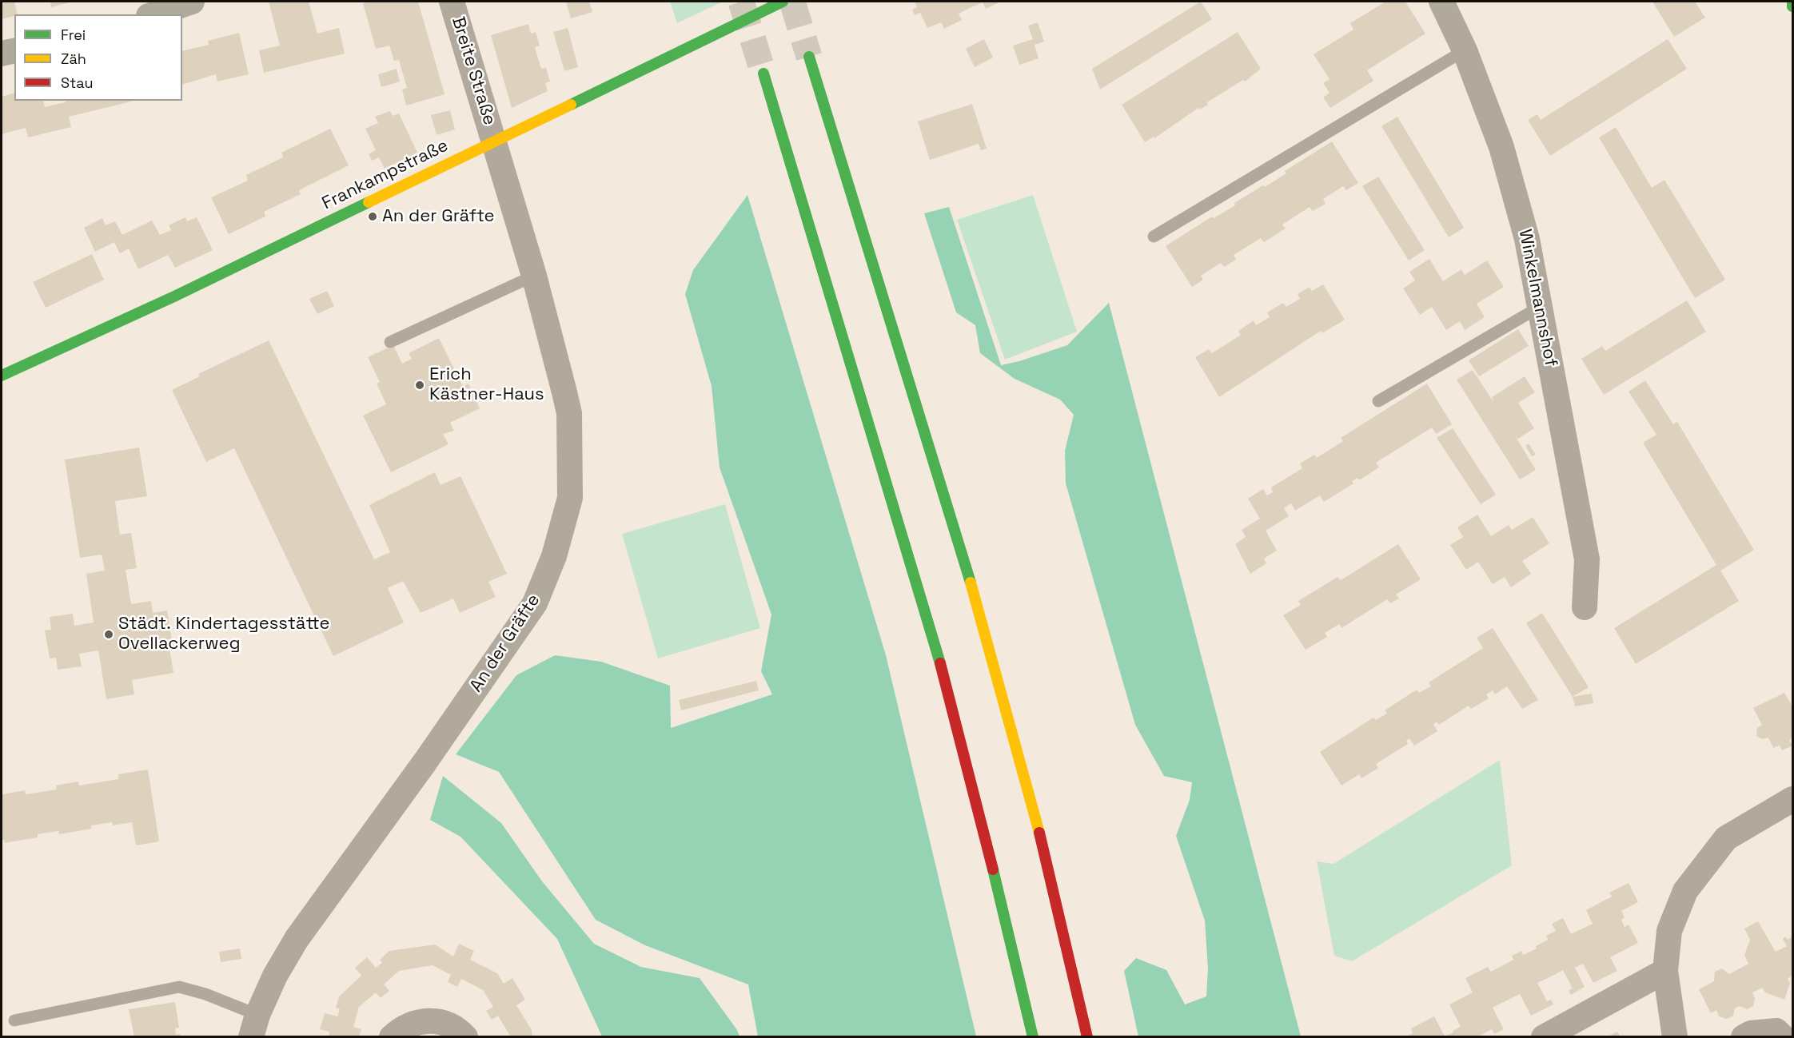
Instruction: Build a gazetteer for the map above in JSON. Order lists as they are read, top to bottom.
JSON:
{
  "streets": {
    "main road": ["Frankampstraße"],
    "street": ["Breite Straße", "Winkelmannshof", "An der Gräfte"]
  },
  "crossings": [
    ["Breite Straße", "Frankampstraße"],
    ["Breite Straße", "An der Gräfte"],
    ["Frankampstraße", "An der Gräfte"]
  ],
  "places": ["An der Gräfte", "Erich Kästner-Haus", "Städt. Kindertagesstätte Ovellackerweg"],
  "legend": ["Frei", "Zäh", "Stau"]
}
